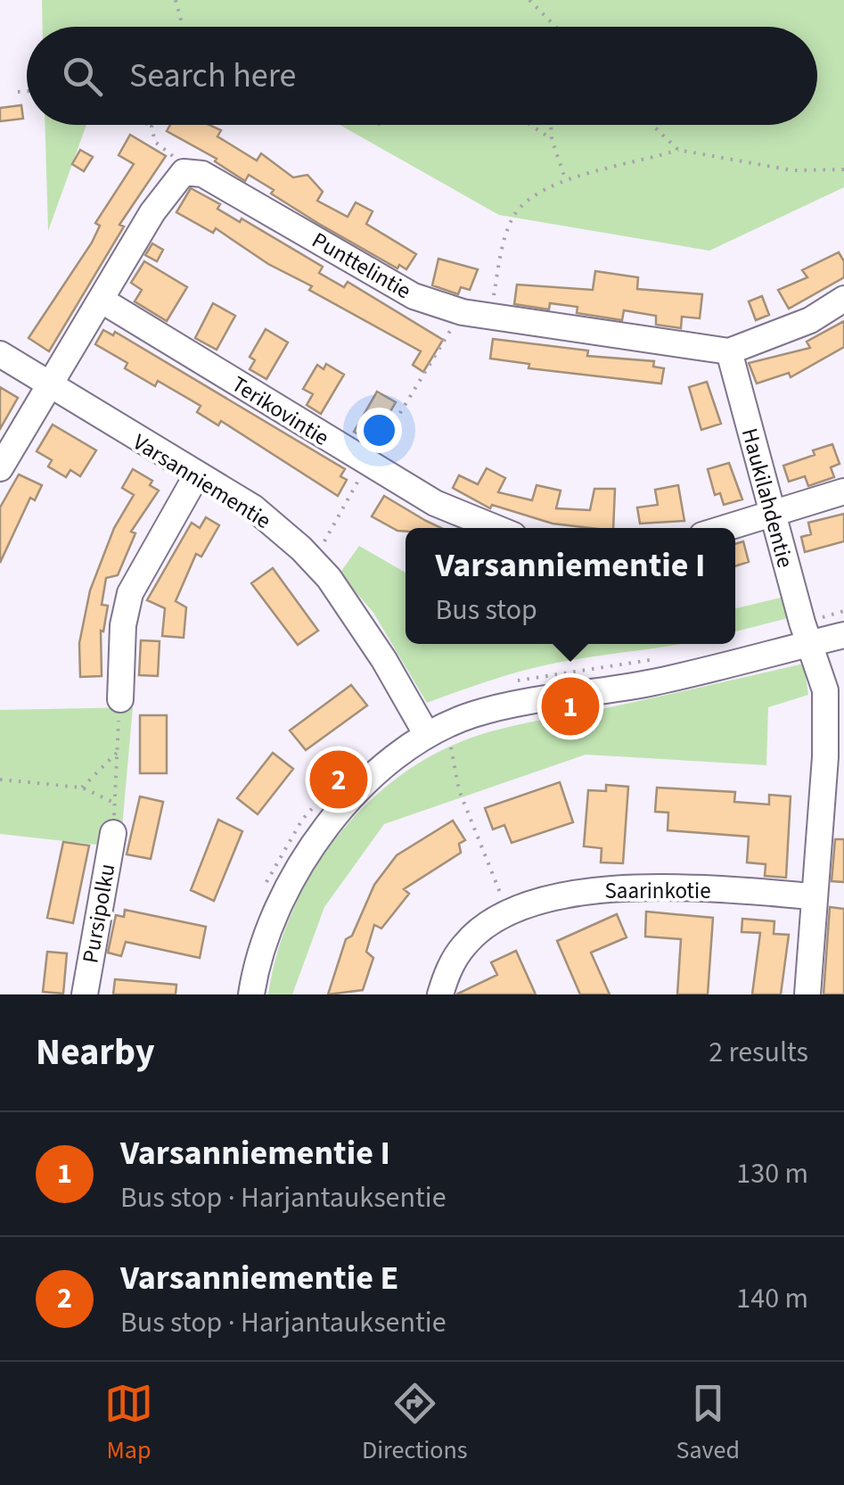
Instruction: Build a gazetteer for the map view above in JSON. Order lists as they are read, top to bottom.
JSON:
{
  "streets": {
    "street": [
      "Punttelintie",
      "Terikovintie",
      "Varsanniementie",
      "Haukilahdentie",
      "Saarinkotie",
      "Pursipolku"
    ]
  },
  "crossings": [
    ["Punttelintie", "Haukilahdentie"]
  ],
  "page": {
    "search": "Search here",
    "popup": ["Varsanniementie I", "Bus stop"],
    "pins": ["1", "2"],
    "heading": ["Nearby", "2 results"],
    "list": [
      {
        "mark": "1",
        "name": "Varsanniementie I",
        "note": "Bus stop · Harjantauksentie",
        "value": "130 m"
      },
      {
        "mark": "2",
        "name": "Varsanniementie E",
        "note": "Bus stop · Harjantauksentie",
        "value": "140 m"
      }
    ],
    "nav": ["Map", "Directions", "Saved"]
  }
}
